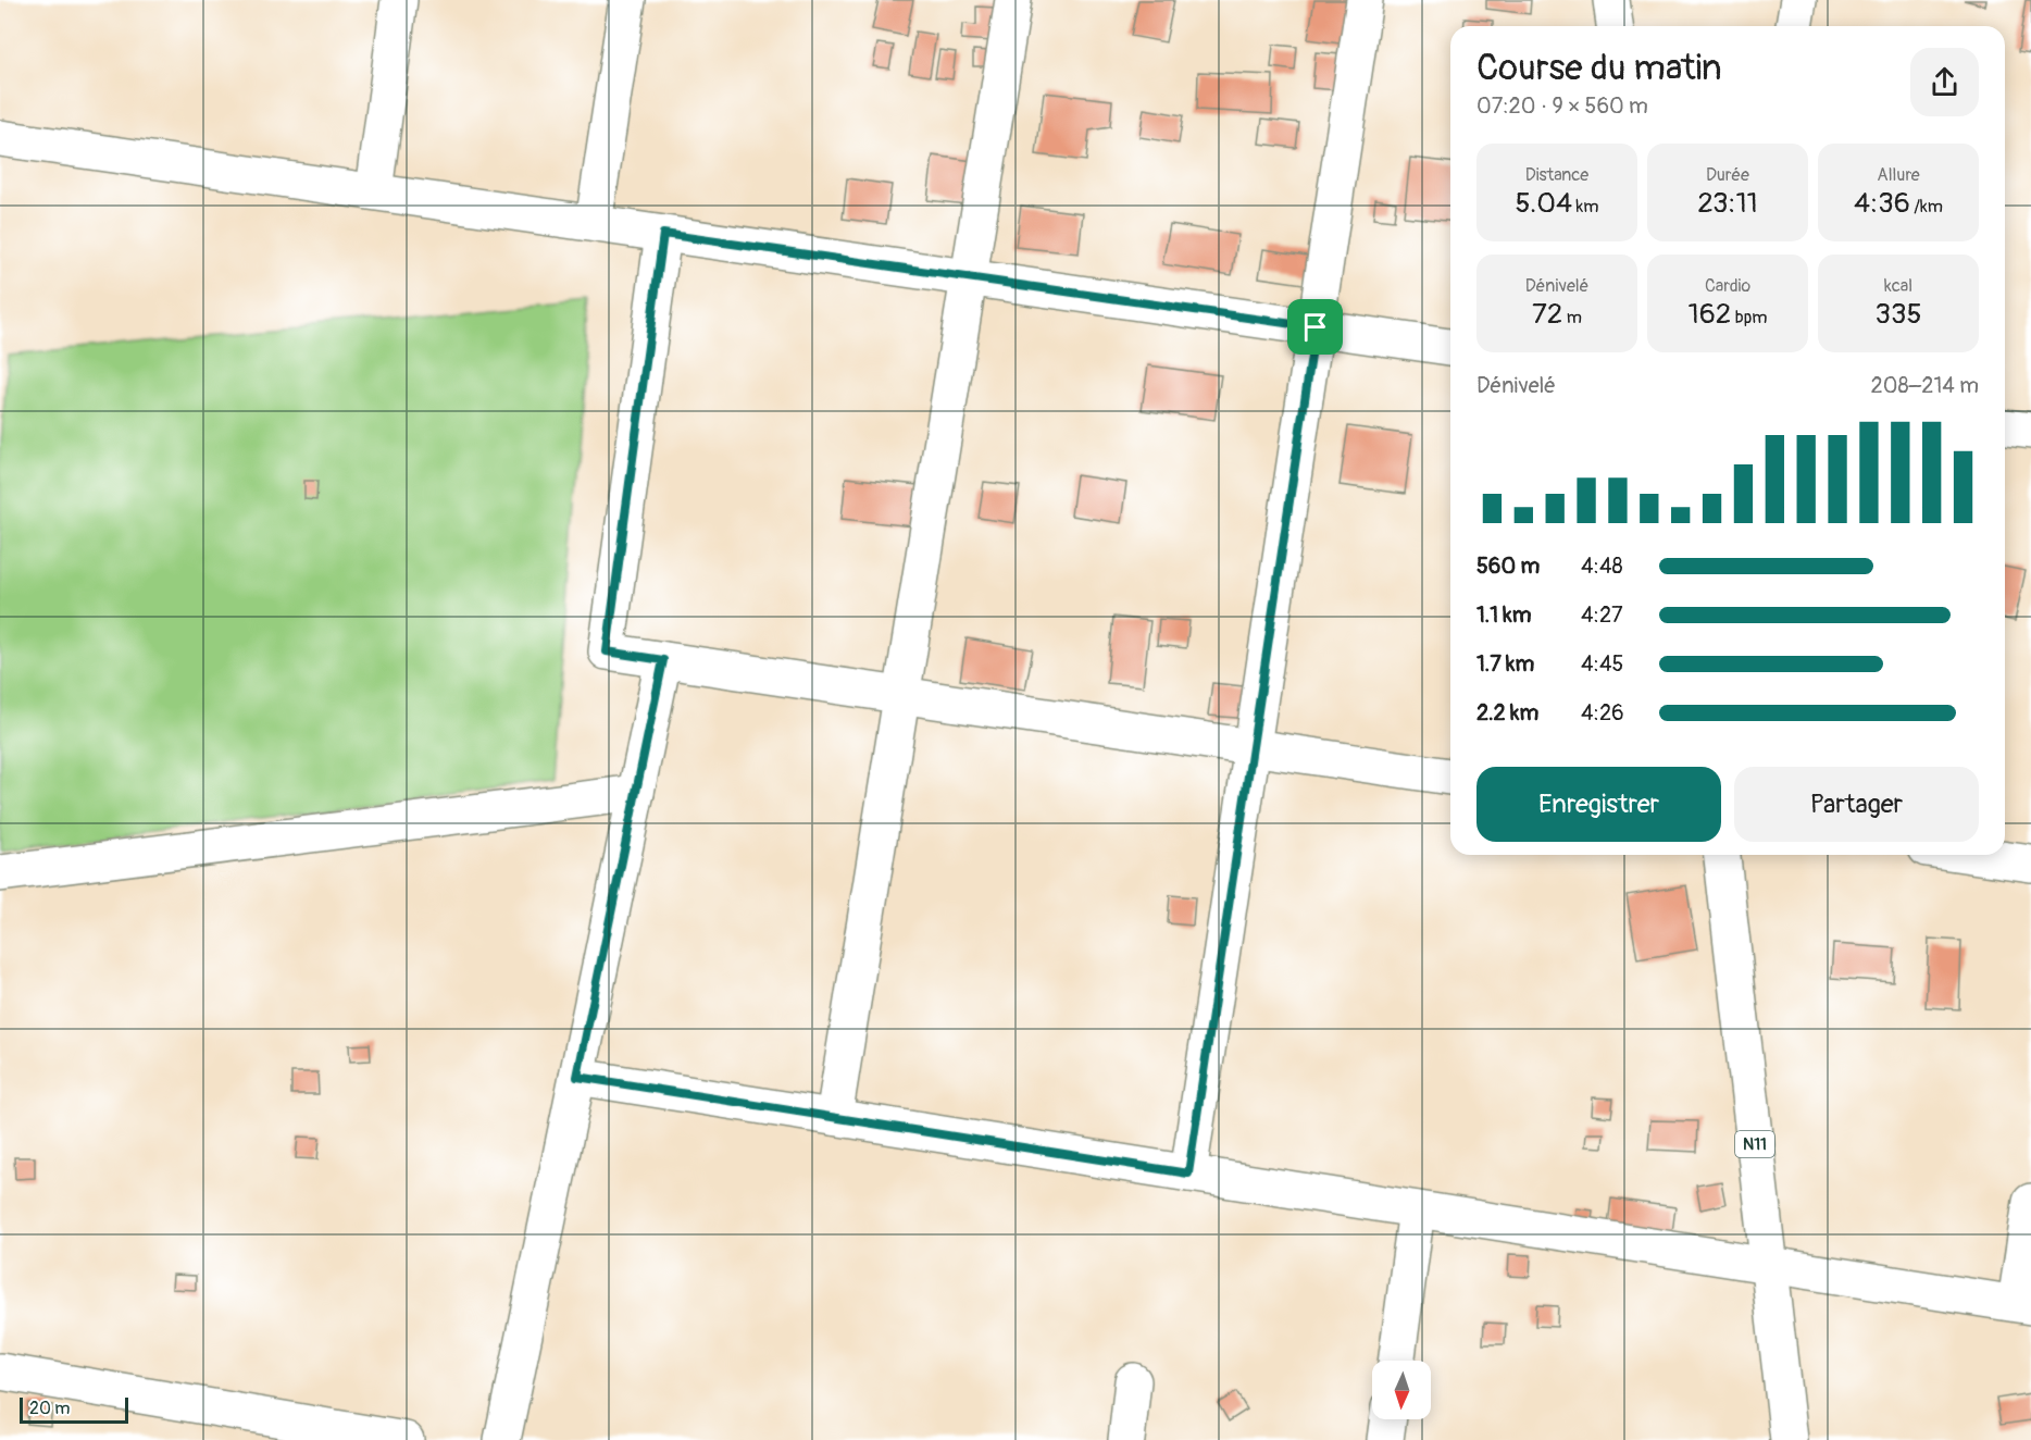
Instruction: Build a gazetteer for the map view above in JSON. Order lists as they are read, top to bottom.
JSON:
{
  "streets": {
    "street": ["N11"]
  },
  "scale_bar": "20 m",
  "north": "bottom",
  "page": {
    "heading": ["Course du matin", "07:20 · 9 × 560 m"],
    "stats": [
      ["Distance", "5.04 km"],
      ["Durée", "23:11"],
      ["Allure", "4:36 /km"],
      ["Dénivelé", "72 m"],
      ["Cardio", "162 bpm"],
      ["kcal", "335"]
    ],
    "chart": ["Dénivelé", "208–214 m"],
    "list": [
      {
        "name": "560 m",
        "note": "4:48"
      },
      {
        "name": "1.1 km",
        "note": "4:27"
      },
      {
        "name": "1.7 km",
        "note": "4:45"
      },
      {
        "name": "2.2 km",
        "note": "4:26"
      }
    ],
    "buttons": ["Enregistrer", "Partager"],
    "scale": "20 m"
  }
}
